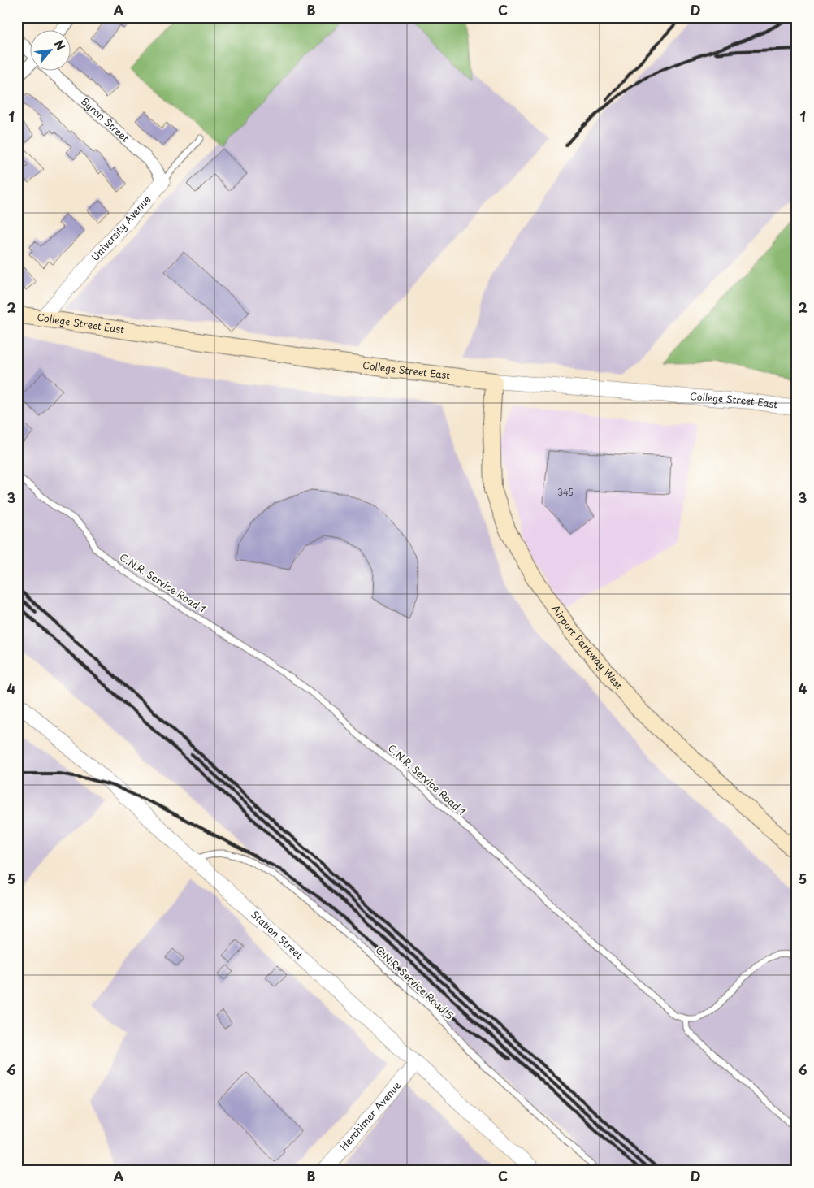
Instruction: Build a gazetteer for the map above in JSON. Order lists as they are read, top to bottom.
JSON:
{
  "streets": {
    "main road": ["College Street East", "Airport Parkway West"],
    "street": [
      "Byron Street",
      "University Avenue",
      "Station Street",
      "Herchimer Avenue"
    ],
    "lane": ["C.N.R. Service Road 1", "C.N.R. Service Road 5"]
  },
  "crossings": [
    ["Byron Street", "University Avenue"],
    ["University Avenue", "College Street East"],
    ["College Street East", "Airport Parkway West"],
    ["Station Street", "C.N.R. Service Road 5"],
    ["Station Street", "Herchimer Avenue"]
  ],
  "house_numbers": ["345"],
  "north": "top right",
  "grid": {
    "columns": [
      "A",
      "B",
      "C",
      "D"
    ],
    "rows": [
      "1",
      "2",
      "3",
      "4",
      "5",
      "6"
    ]
  }
}
